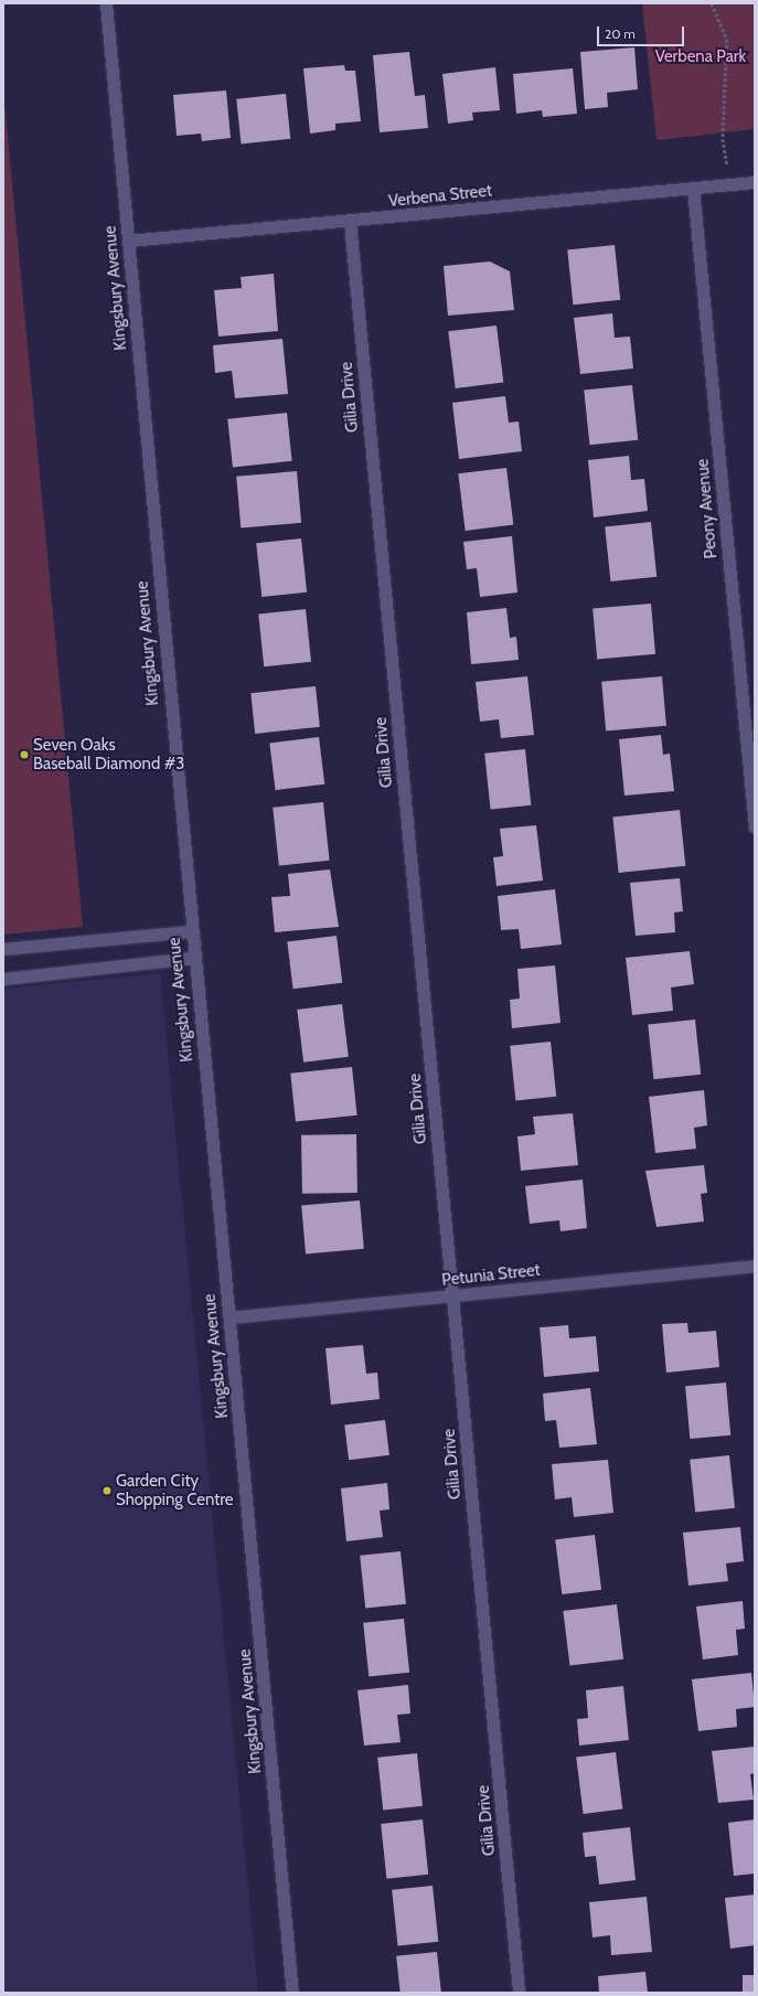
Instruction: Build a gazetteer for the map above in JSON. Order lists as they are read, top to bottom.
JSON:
{
  "streets": {
    "street": [
      "Verbena Street",
      "Kingsbury Avenue",
      "Gilia Drive",
      "Peony Avenue",
      "Petunia Street"
    ]
  },
  "crossings": [
    ["Verbena Street", "Kingsbury Avenue"],
    ["Verbena Street", "Gilia Drive"],
    ["Verbena Street", "Peony Avenue"],
    ["Kingsbury Avenue", "Petunia Street"],
    ["Gilia Drive", "Petunia Street"]
  ],
  "parks": ["Verbena Park"],
  "places": ["Seven Oaks Baseball Diamond #3", "Garden City Shopping Centre"],
  "scale_bar": "20 m"
}
